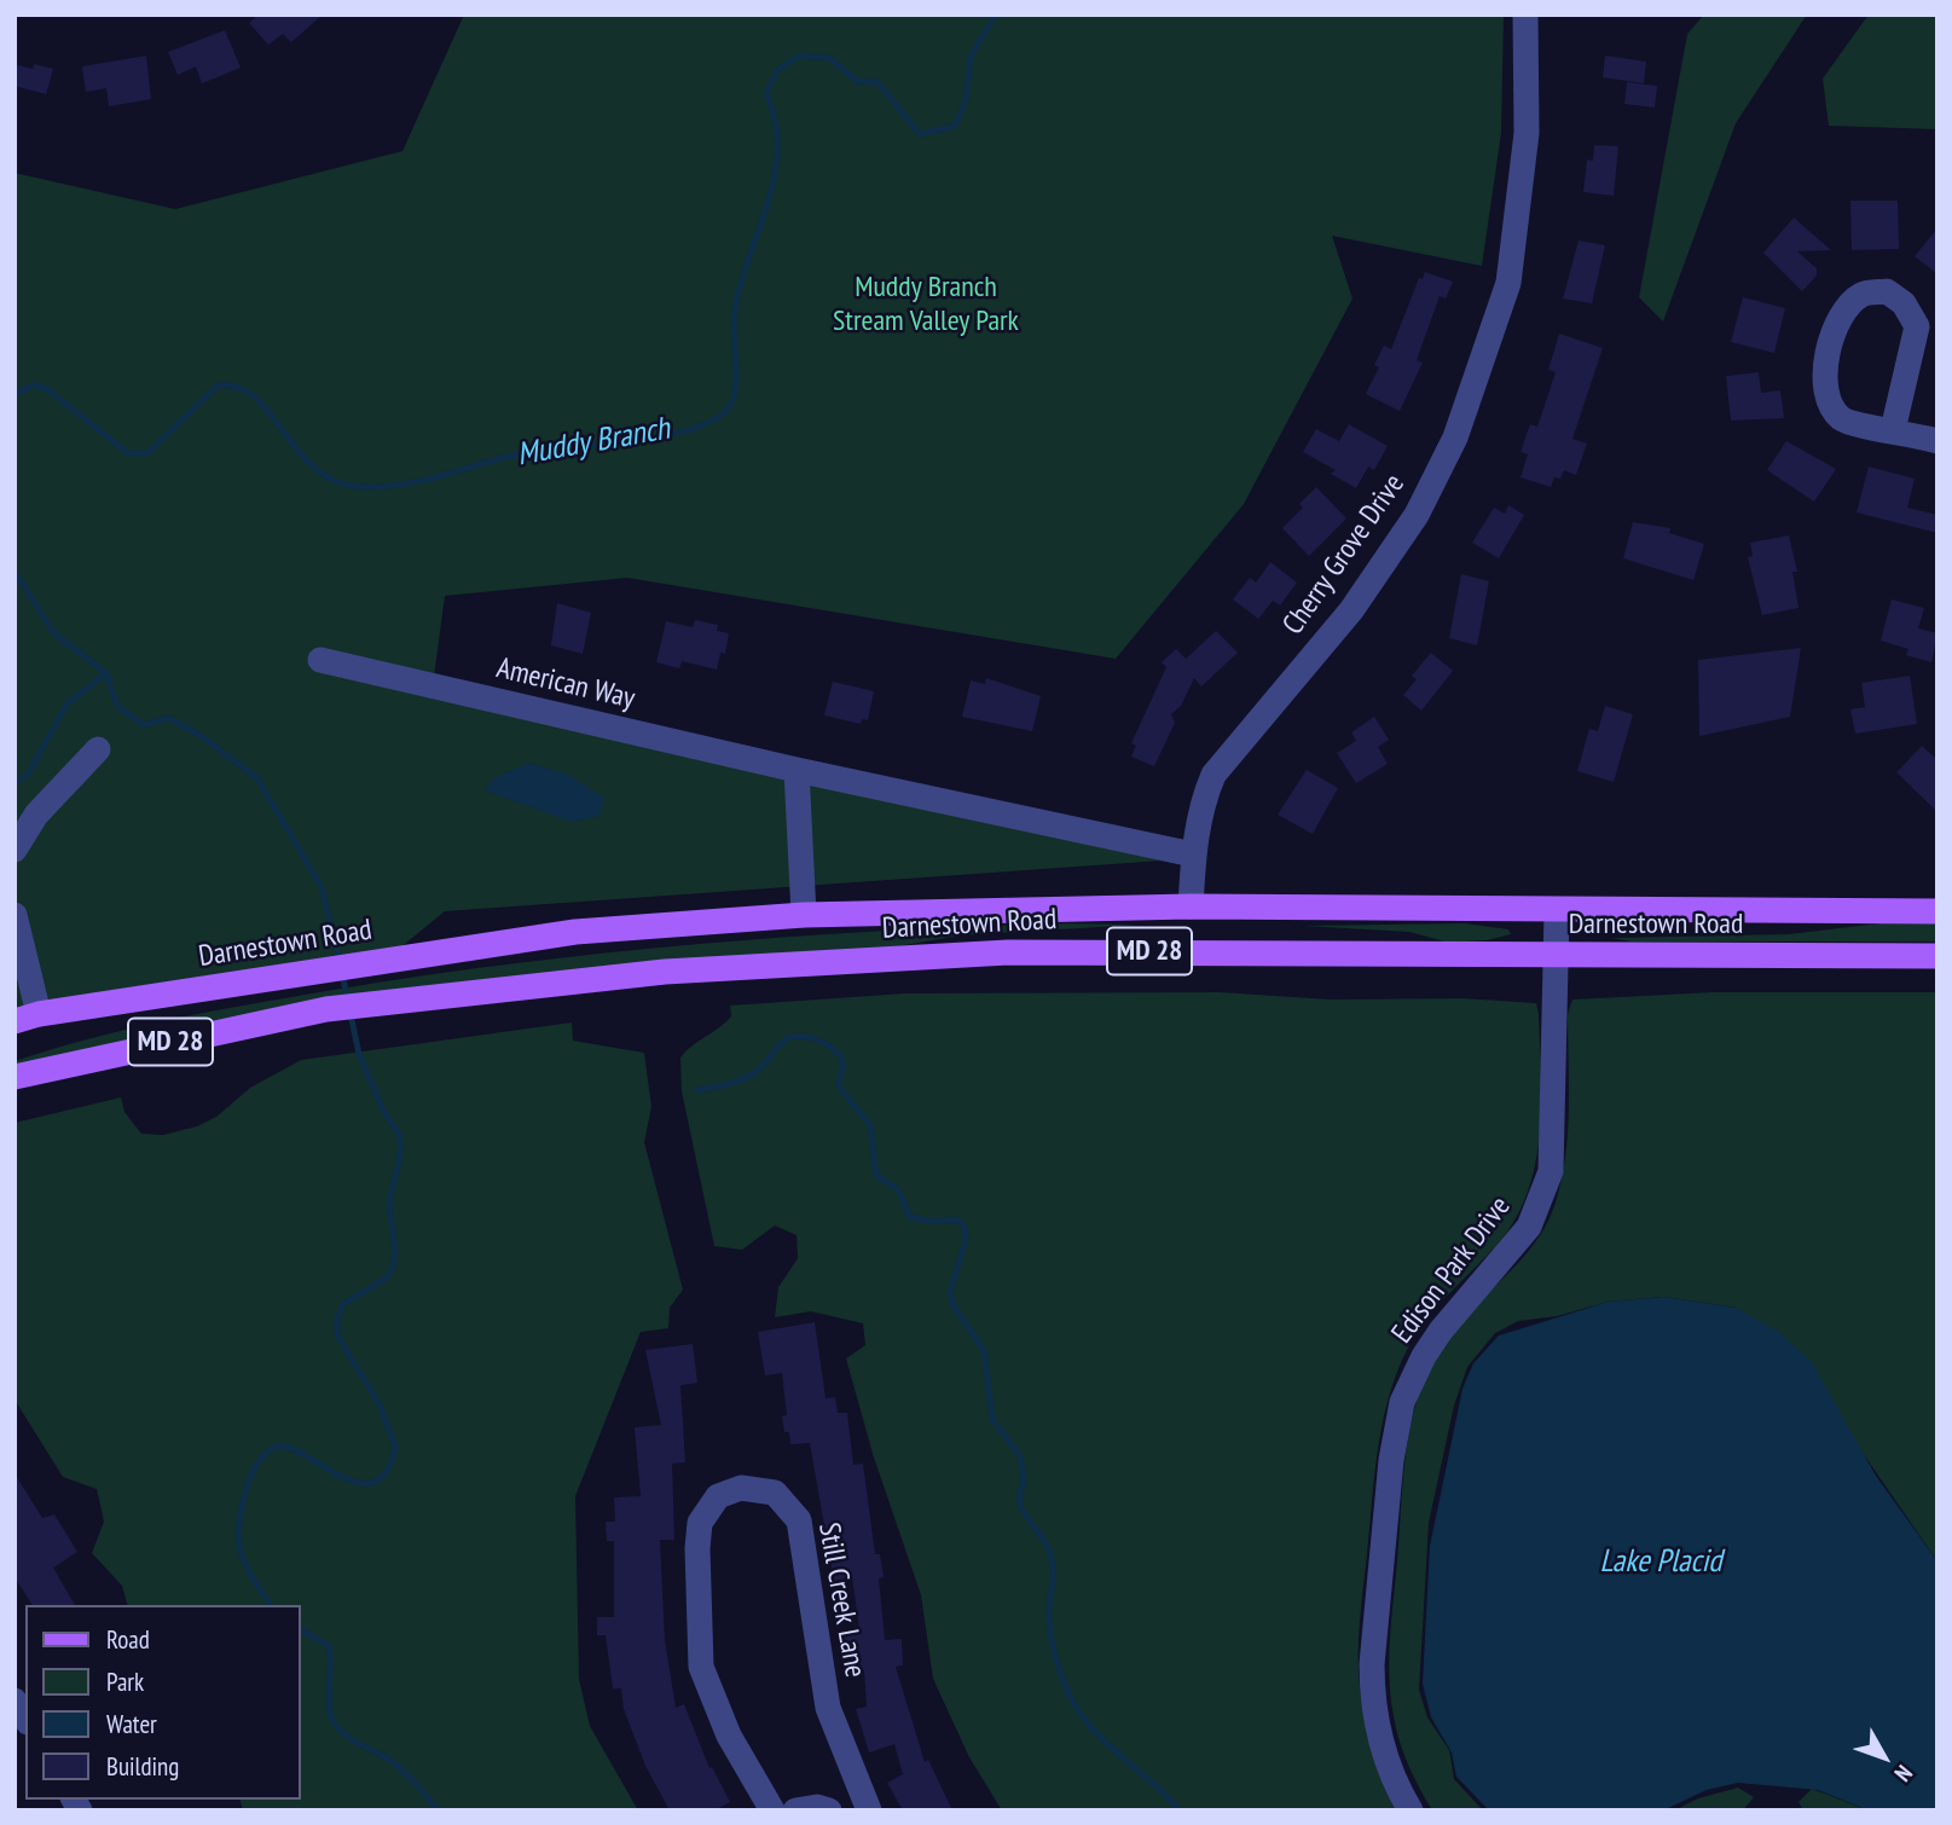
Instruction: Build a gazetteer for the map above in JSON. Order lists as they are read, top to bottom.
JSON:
{
  "streets": {
    "main road": ["Darnestown Road", "MD 28"],
    "street": [
      "Cherry Grove Drive",
      "American Way",
      "Edison Park Drive",
      "Still Creek Lane"
    ]
  },
  "crossings": [
    ["Cherry Grove Drive", "American Way"],
    ["Cherry Grove Drive", "Darnestown Road"],
    ["Darnestown Road", "Edison Park Drive"]
  ],
  "water": ["Muddy Branch", "Lake Placid"],
  "parks": ["Muddy Branch Stream Valley Park"],
  "legend": [
    "Road",
    "Park",
    "Water",
    "Building"
  ],
  "north": "bottom right"
}
